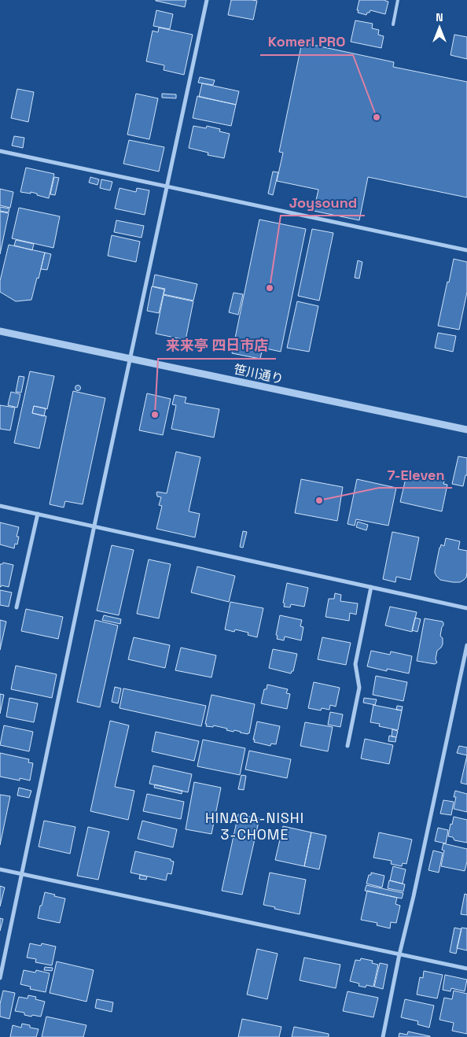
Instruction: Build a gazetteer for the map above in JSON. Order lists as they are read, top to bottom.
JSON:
{
  "streets": {
    "street": ["笹川通り"]
  },
  "districts": ["HINAGA-NISHI 3-CHOME"],
  "places": [
    "Komeri PRO",
    "Joysound",
    "来来亭 四日市店",
    "7-Eleven"
  ],
  "north": "top"
}
